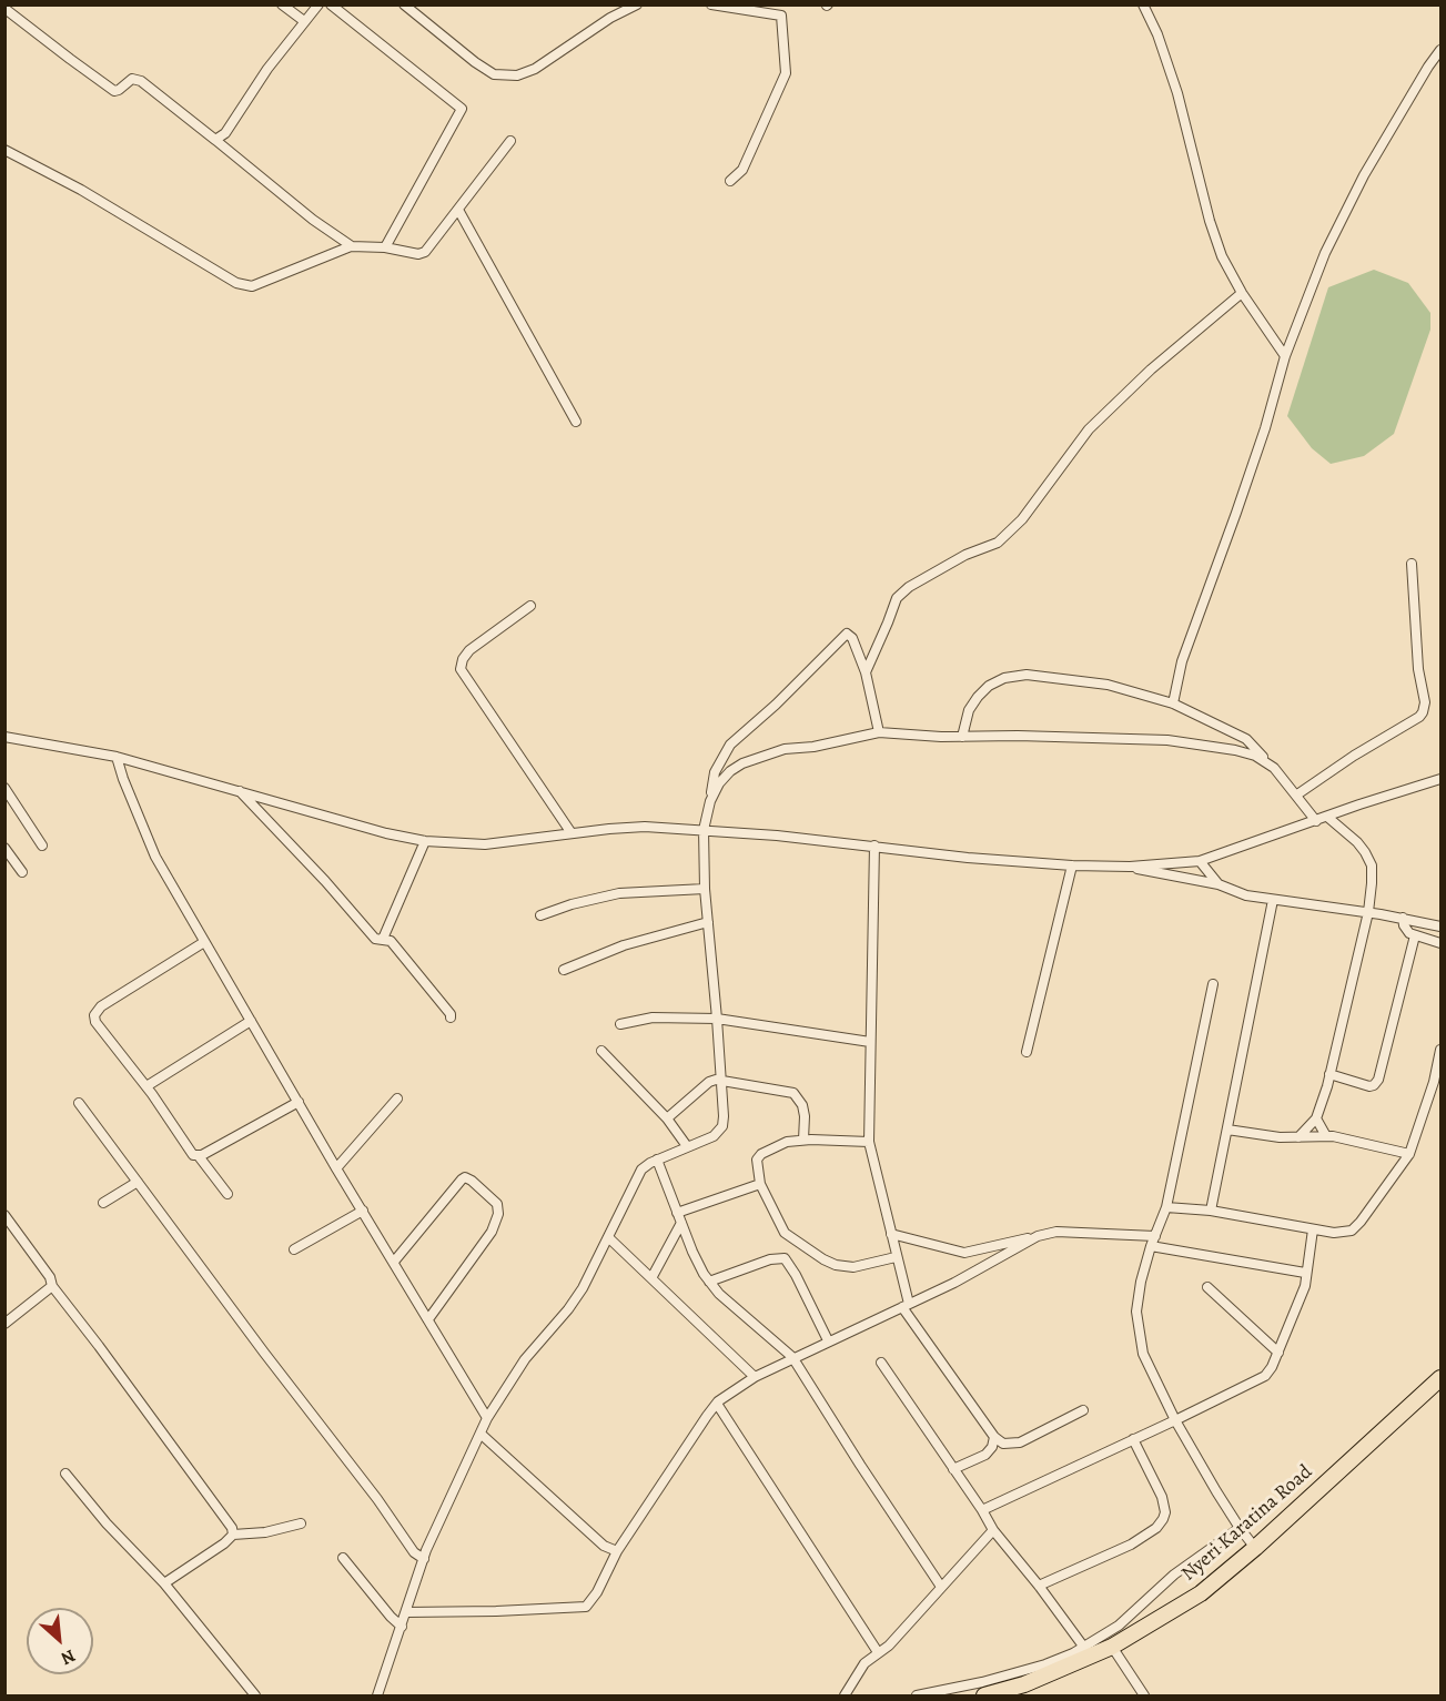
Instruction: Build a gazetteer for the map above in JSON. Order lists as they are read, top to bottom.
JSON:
{
  "streets": {
    "highway": ["Nyeri Karatina Road"]
  },
  "north": "bottom right"
}
